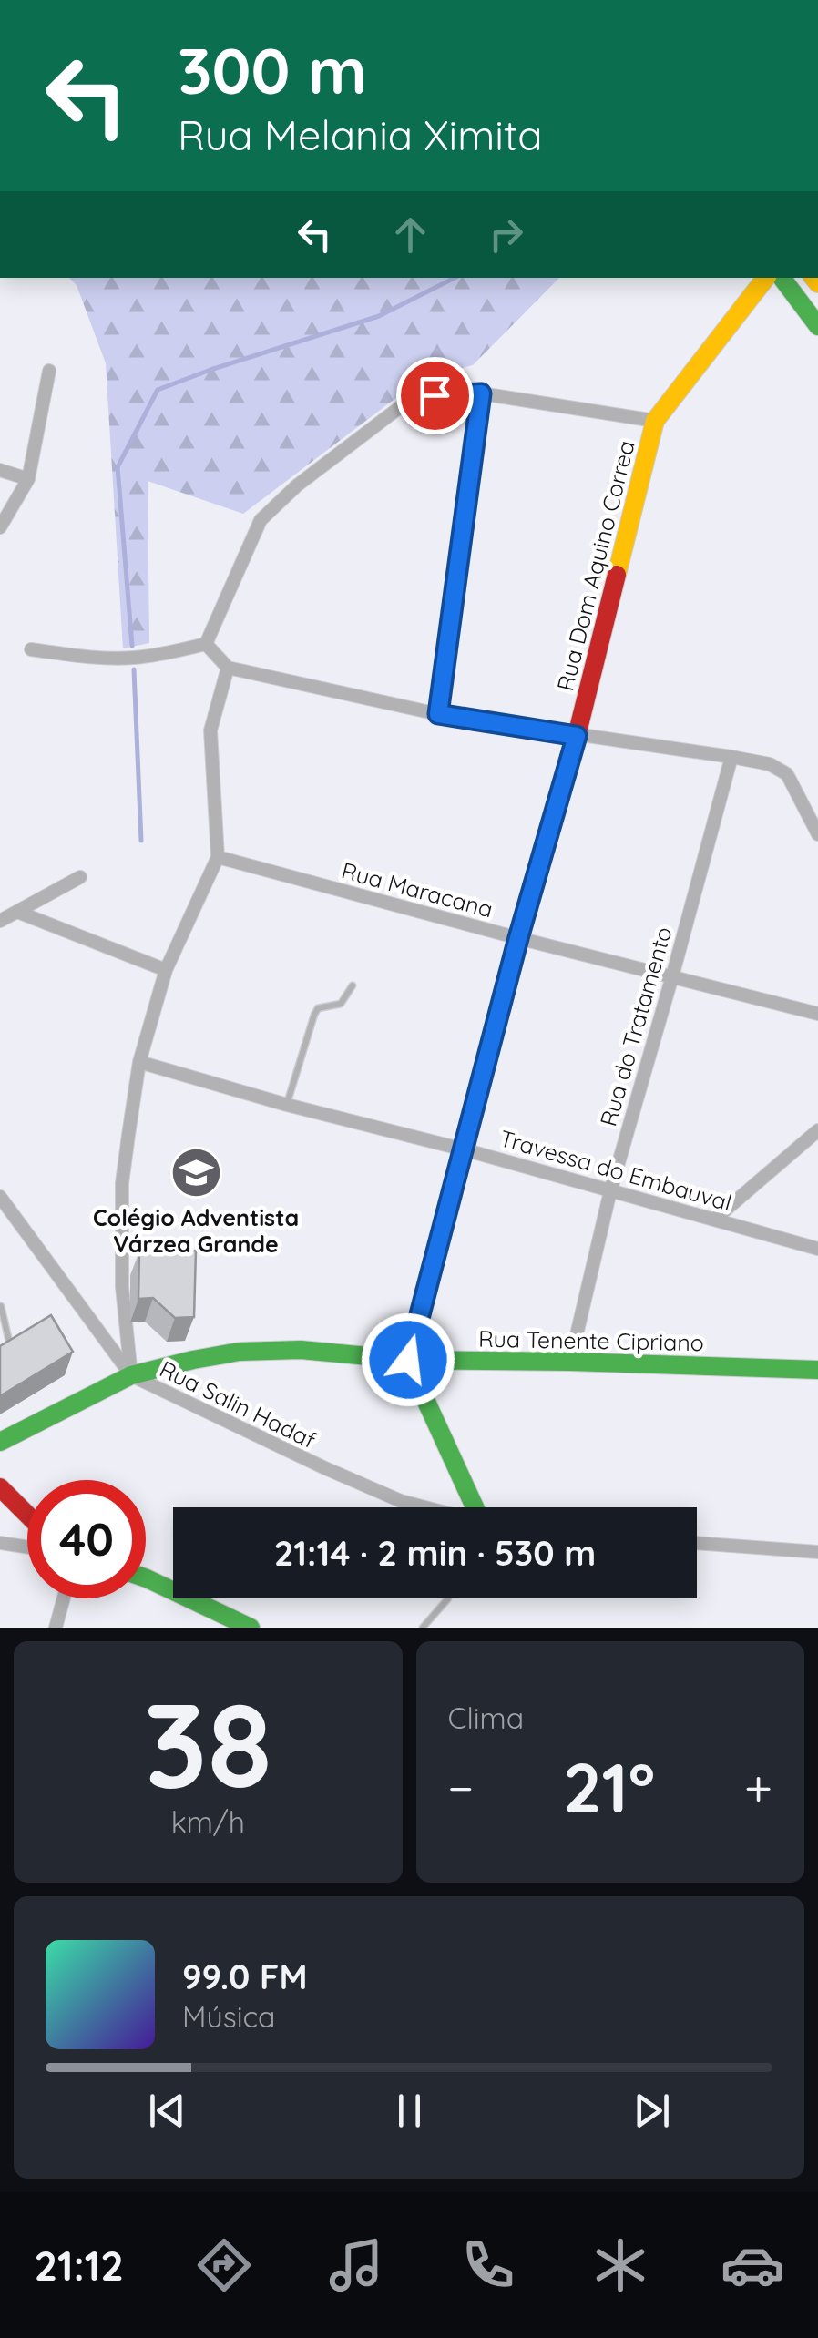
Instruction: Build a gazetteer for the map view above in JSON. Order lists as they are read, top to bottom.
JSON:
{
  "streets": {
    "street": [
      "Rua Dom Aquino Correa",
      "Rua Maracana",
      "Rua do Tratamento",
      "Travessa do Embauval",
      "Rua Tenente Cipriano",
      "Rua Salin Hadaf"
    ]
  },
  "crossings": [
    ["Rua Dom Aquino Correa", "Rua Maracana"],
    ["Rua Dom Aquino Correa", "Travessa do Embauval"],
    ["Rua Dom Aquino Correa", "Rua Tenente Cipriano"],
    ["Rua Maracana", "Rua do Tratamento"],
    ["Rua do Tratamento", "Travessa do Embauval"],
    ["Rua do Tratamento", "Rua Tenente Cipriano"],
    ["Rua Tenente Cipriano", "Rua Salin Hadaf"]
  ],
  "places": {
    "school or university": ["Colégio Adventista Várzea Grande"]
  },
  "page": {
    "turn": ["300 m", "Rua Melania Ximita"],
    "limit": "40",
    "trip": "21:14 · 2 min · 530 m",
    "tile": [
      ["38", "km/h"],
      "Clima"
    ],
    "heat": ["−", "21°", "+"],
    "song": ["99.0 FM", "Música"],
    "tabs": "21:12"
  }
}
